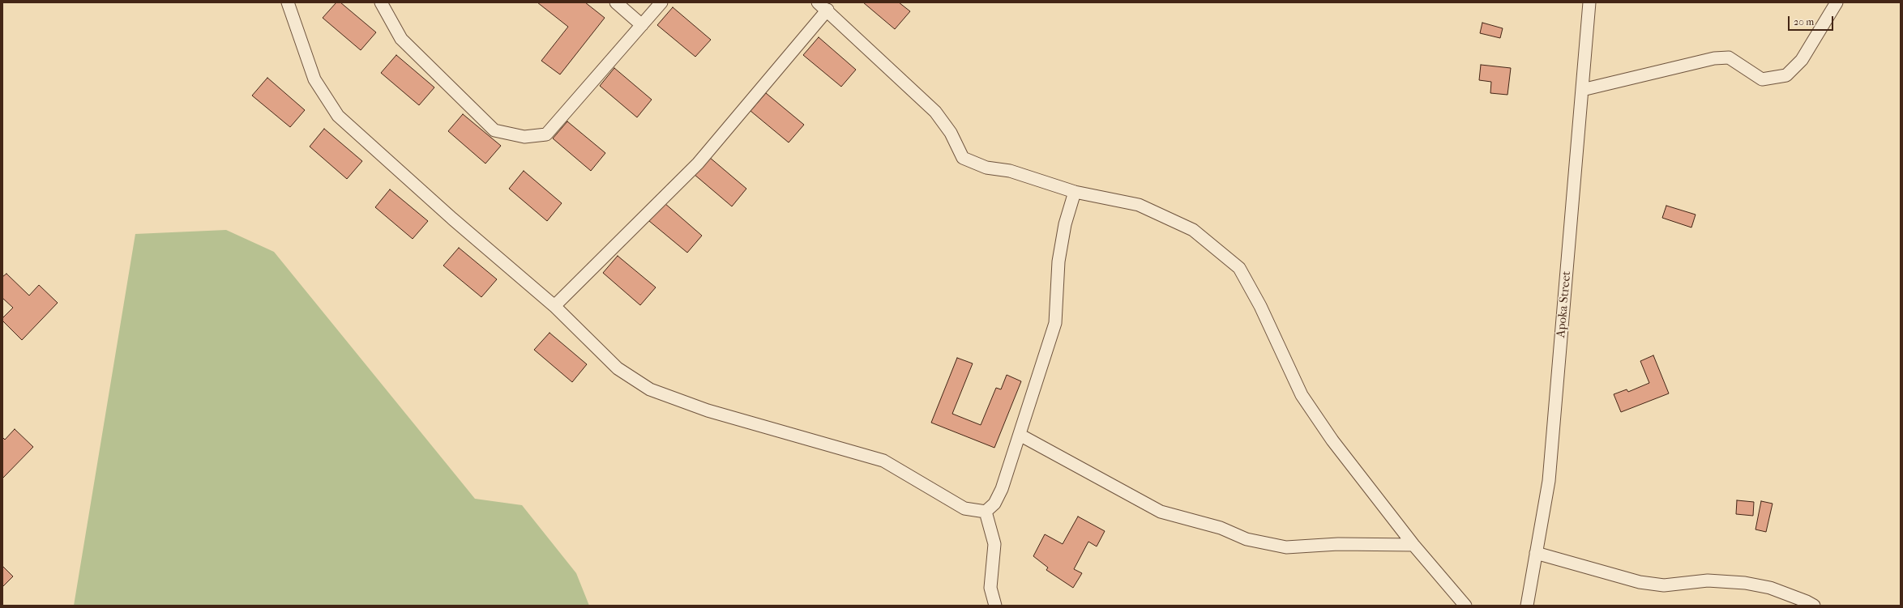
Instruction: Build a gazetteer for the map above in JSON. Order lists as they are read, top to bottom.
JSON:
{
  "streets": {
    "street": ["Apoka Street"]
  },
  "scale_bar": "20 m"
}
